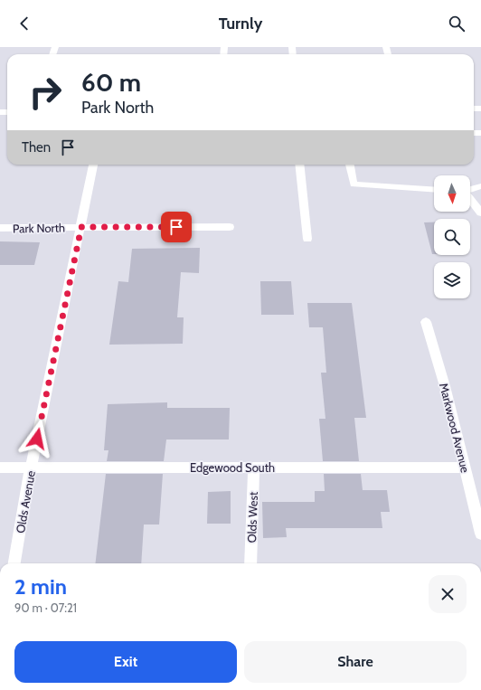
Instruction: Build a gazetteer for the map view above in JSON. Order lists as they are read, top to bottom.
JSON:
{
  "streets": {
    "street": [
      "Park North",
      "Markwood Avenue",
      "Edgewood South",
      "Olds Avenue",
      "Olds West"
    ]
  },
  "crossings": [
    ["Park North", "Olds Avenue"],
    ["Markwood Avenue", "Edgewood South"],
    ["Edgewood South", "Olds Avenue"],
    ["Edgewood South", "Olds West"]
  ],
  "north": "bottom",
  "page": {
    "header": "Turnly",
    "turn": ["60 m", "Park North"],
    "then": "Then",
    "heading": ["2 min", "90 m · 07:21"],
    "buttons": ["Exit", "Share"]
  }
}
